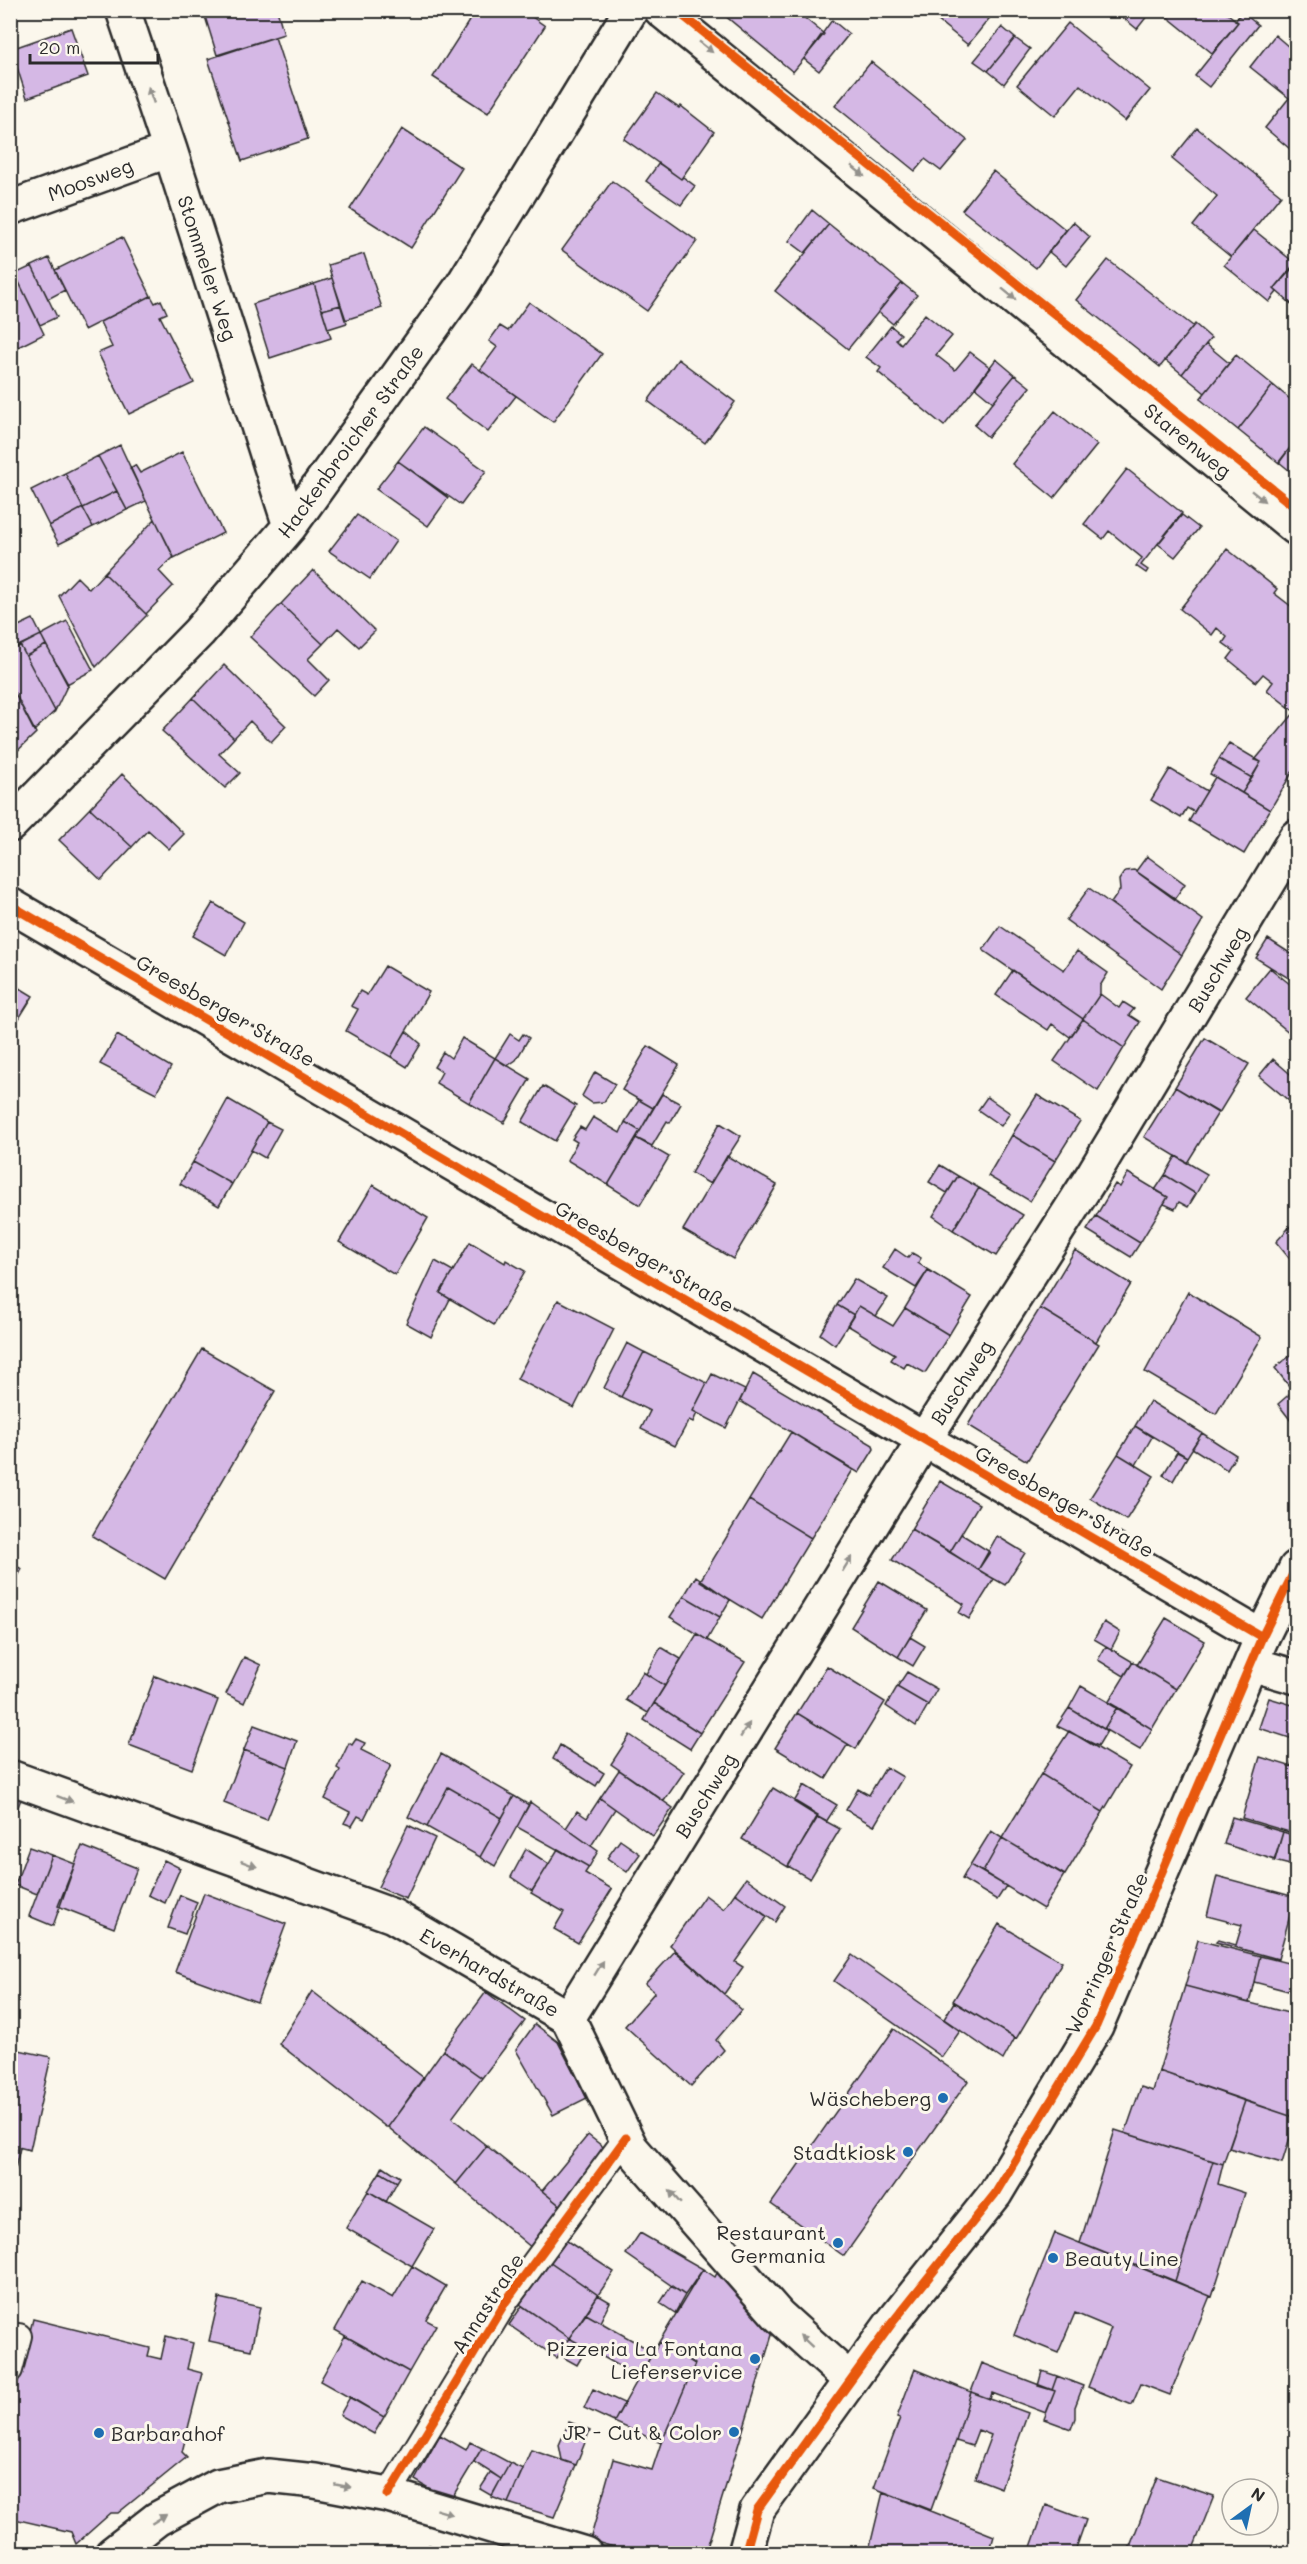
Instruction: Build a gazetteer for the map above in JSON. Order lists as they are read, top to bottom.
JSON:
{
  "streets": {
    "street": [
      "Moosweg",
      "Stommeler Weg",
      "Starenweg",
      "Hackenbroicher Straße",
      "Buschweg",
      "Greesberger Straße",
      "Worringer Straße",
      "Everhardstraße"
    ],
    "lane": ["Annastraße"]
  },
  "crossings": [
    ["Moosweg", "Stommeler Weg"],
    ["Stommeler Weg", "Hackenbroicher Straße"],
    ["Buschweg", "Greesberger Straße"],
    ["Buschweg", "Everhardstraße"],
    ["Greesberger Straße", "Worringer Straße"],
    ["Worringer Straße", "Everhardstraße"],
    ["Everhardstraße", "Annastraße"]
  ],
  "one_way": ["Starenweg", "Buschweg"],
  "places": [
    "Wäscheberg",
    "Stadtkiosk",
    "Restaurant Germania",
    "Beauty Line",
    "Pizzeria La Fontana Lieferservice",
    "JR - Cut & Color",
    "Barbarahof"
  ],
  "scale_bar": "20 m",
  "north": "top right"
}
